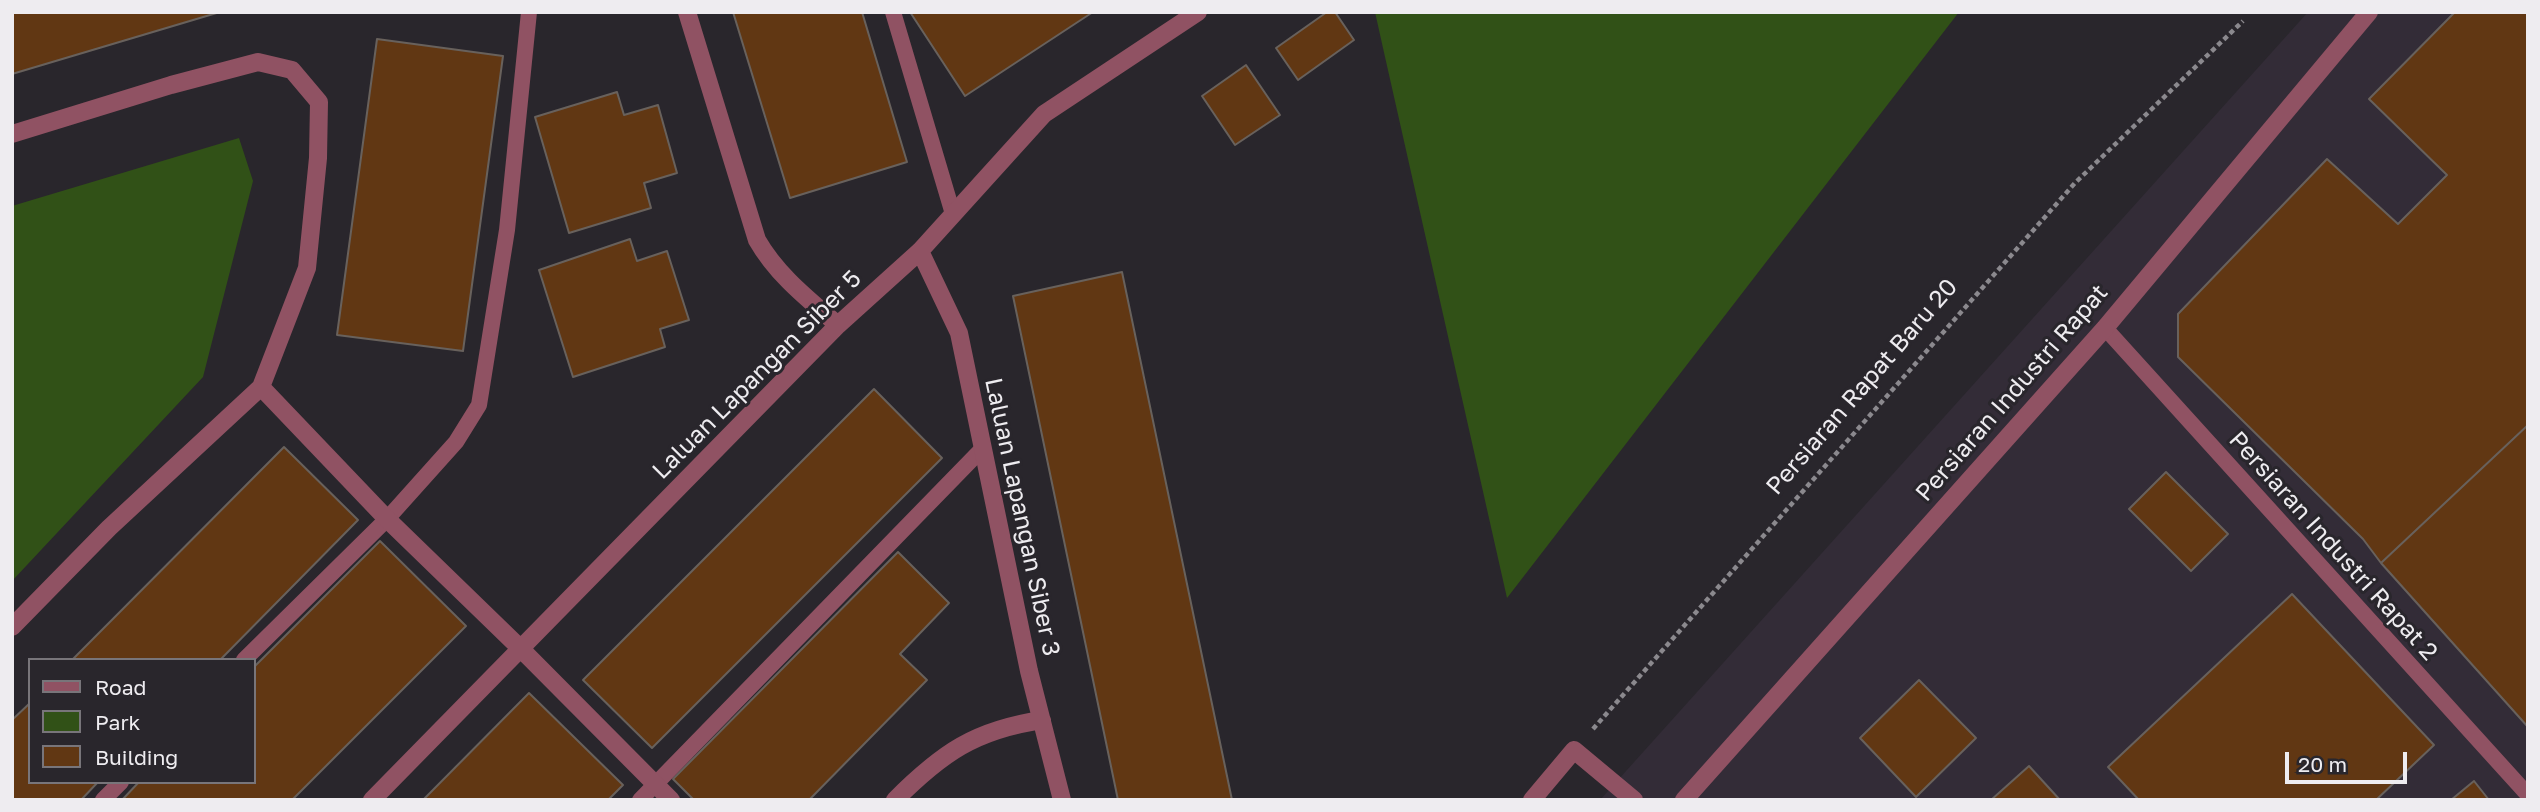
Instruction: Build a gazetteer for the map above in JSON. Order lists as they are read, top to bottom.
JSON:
{
  "streets": {
    "street": ["Laluan Lapangan Siber 5", "Persiaran Industri Rapat", "Laluan Lapangan Siber 3"],
    "lane": ["Persiaran Industri Rapat 2"],
    "path": ["Persiaran Rapat Baru 20"]
  },
  "crossings": [
    ["Laluan Lapangan Siber 5", "Laluan Lapangan Siber 3"],
    ["Persiaran Industri Rapat", "Persiaran Industri Rapat 2"]
  ],
  "legend": ["Road", "Park", "Building"],
  "scale_bar": "20 m"
}
